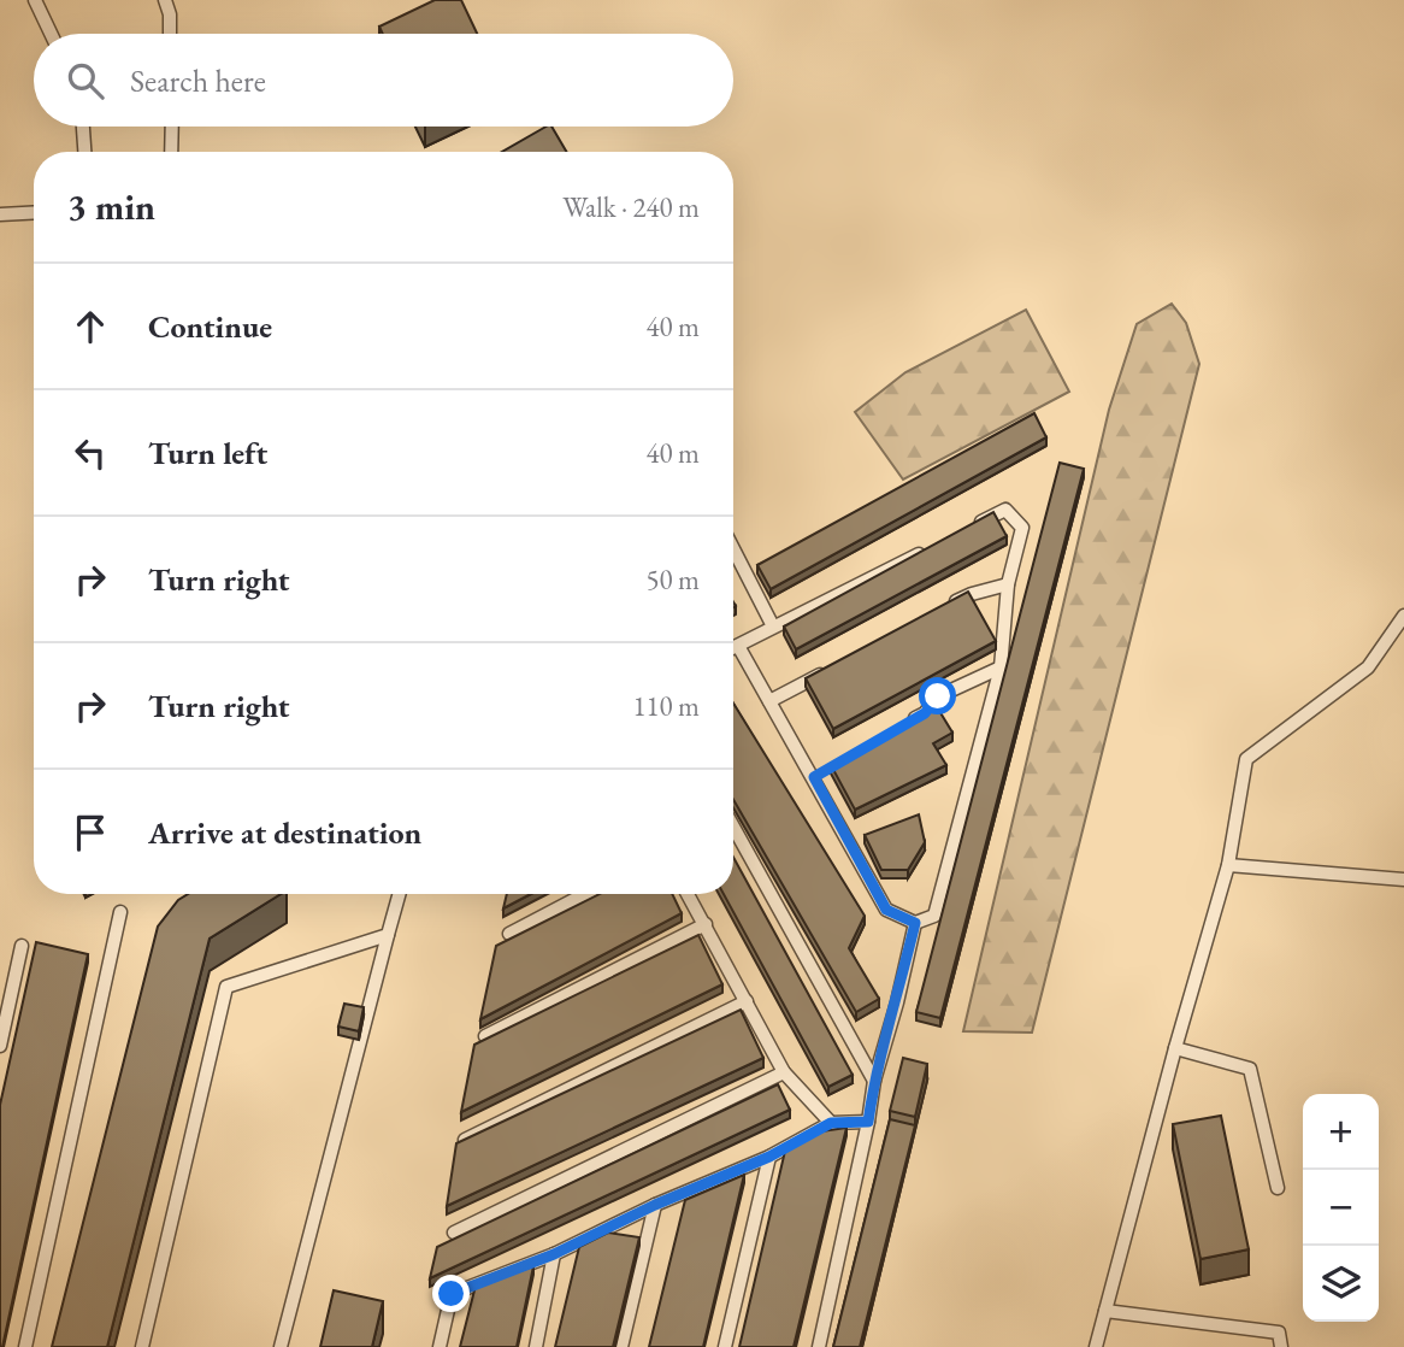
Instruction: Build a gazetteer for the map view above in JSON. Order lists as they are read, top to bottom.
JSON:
{
  "page": {
    "search": "Search here",
    "heading": ["3 min", "Walk · 240 m"],
    "list": [
      ["Continue", "40 m"],
      ["Turn left", "40 m"],
      ["Turn right", "50 m"],
      ["Turn right", "110 m"],
      "Arrive at destination"
    ],
    "map_buttons": ["+", "−"]
  }
}
